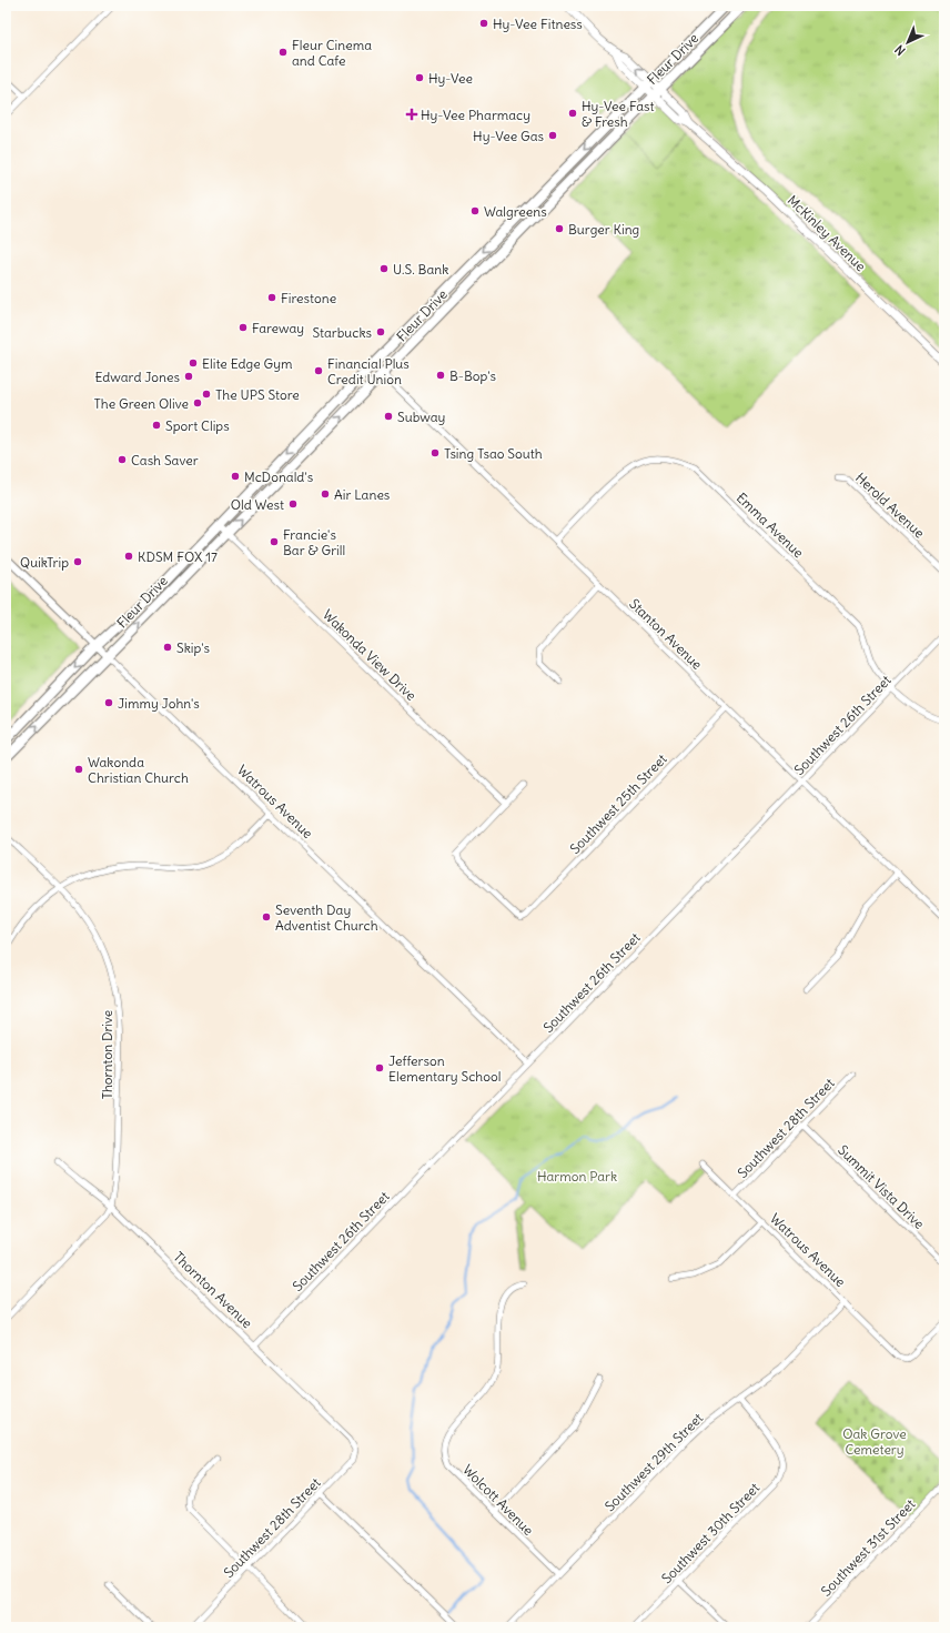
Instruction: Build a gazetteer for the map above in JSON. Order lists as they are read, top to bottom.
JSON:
{
  "streets": {
    "main road": ["Fleur Drive", "McKinley Avenue"],
    "street": [
      "Herold Avenue",
      "Emma Avenue",
      "Stanton Avenue",
      "Wakonda View Drive",
      "Southwest 26th Street",
      "Watrous Avenue",
      "Southwest 25th Street",
      "Thornton Drive",
      "Southwest 28th Street",
      "Summit Vista Drive",
      "Thornton Avenue",
      "Southwest 29th Street",
      "Wolcott Avenue",
      "Southwest 30th Street",
      "Southwest 31st Street"
    ]
  },
  "crossings": [
    ["Fleur Drive", "McKinley Avenue"],
    ["Fleur Drive", "Stanton Avenue"],
    ["Fleur Drive", "Wakonda View Drive"],
    ["Fleur Drive", "Watrous Avenue"],
    ["Emma Avenue", "Stanton Avenue"],
    ["Emma Avenue", "Southwest 26th Street"],
    ["Stanton Avenue", "Southwest 26th Street"],
    ["Stanton Avenue", "Southwest 25th Street"],
    ["Wakonda View Drive", "Southwest 25th Street"],
    ["Southwest 26th Street", "Watrous Avenue"],
    ["Southwest 26th Street", "Thornton Avenue"],
    ["Watrous Avenue", "Southwest 28th Street"],
    ["Watrous Avenue", "Southwest 29th Street"],
    ["Thornton Drive", "Thornton Avenue"],
    ["Southwest 28th Street", "Summit Vista Drive"],
    ["Southwest 28th Street", "Thornton Avenue"],
    ["Southwest 29th Street", "Wolcott Avenue"],
    ["Southwest 29th Street", "Southwest 30th Street"]
  ],
  "parks": ["Harmon Park", "Oak Grove Cemetery"],
  "places": {
    "other": [
      "Hy-Vee Fitness",
      "Fleur Cinema and Cafe",
      "Hy-Vee",
      "Hy-Vee Fast & Fresh",
      "Hy-Vee Gas",
      "Walgreens",
      "Burger King",
      "U.S. Bank",
      "Firestone",
      "Fareway",
      "Starbucks",
      "Elite Edge Gym",
      "Financial Plus Credit Union",
      "B-Bop's",
      "Edward Jones",
      "The UPS Store",
      "The Green Olive",
      "Subway",
      "Sport Clips",
      "Tsing Tsao South",
      "Cash Saver",
      "McDonald's",
      "Air Lanes",
      "Old West",
      "Francie's Bar & Grill",
      "KDSM FOX 17",
      "QuikTrip",
      "Skip's",
      "Jimmy John's",
      "Wakonda Christian Church",
      "Seventh Day Adventist Church",
      "Jefferson Elementary School"
    ],
    "health": ["Hy-Vee Pharmacy"]
  },
  "north": "bottom left"
}
